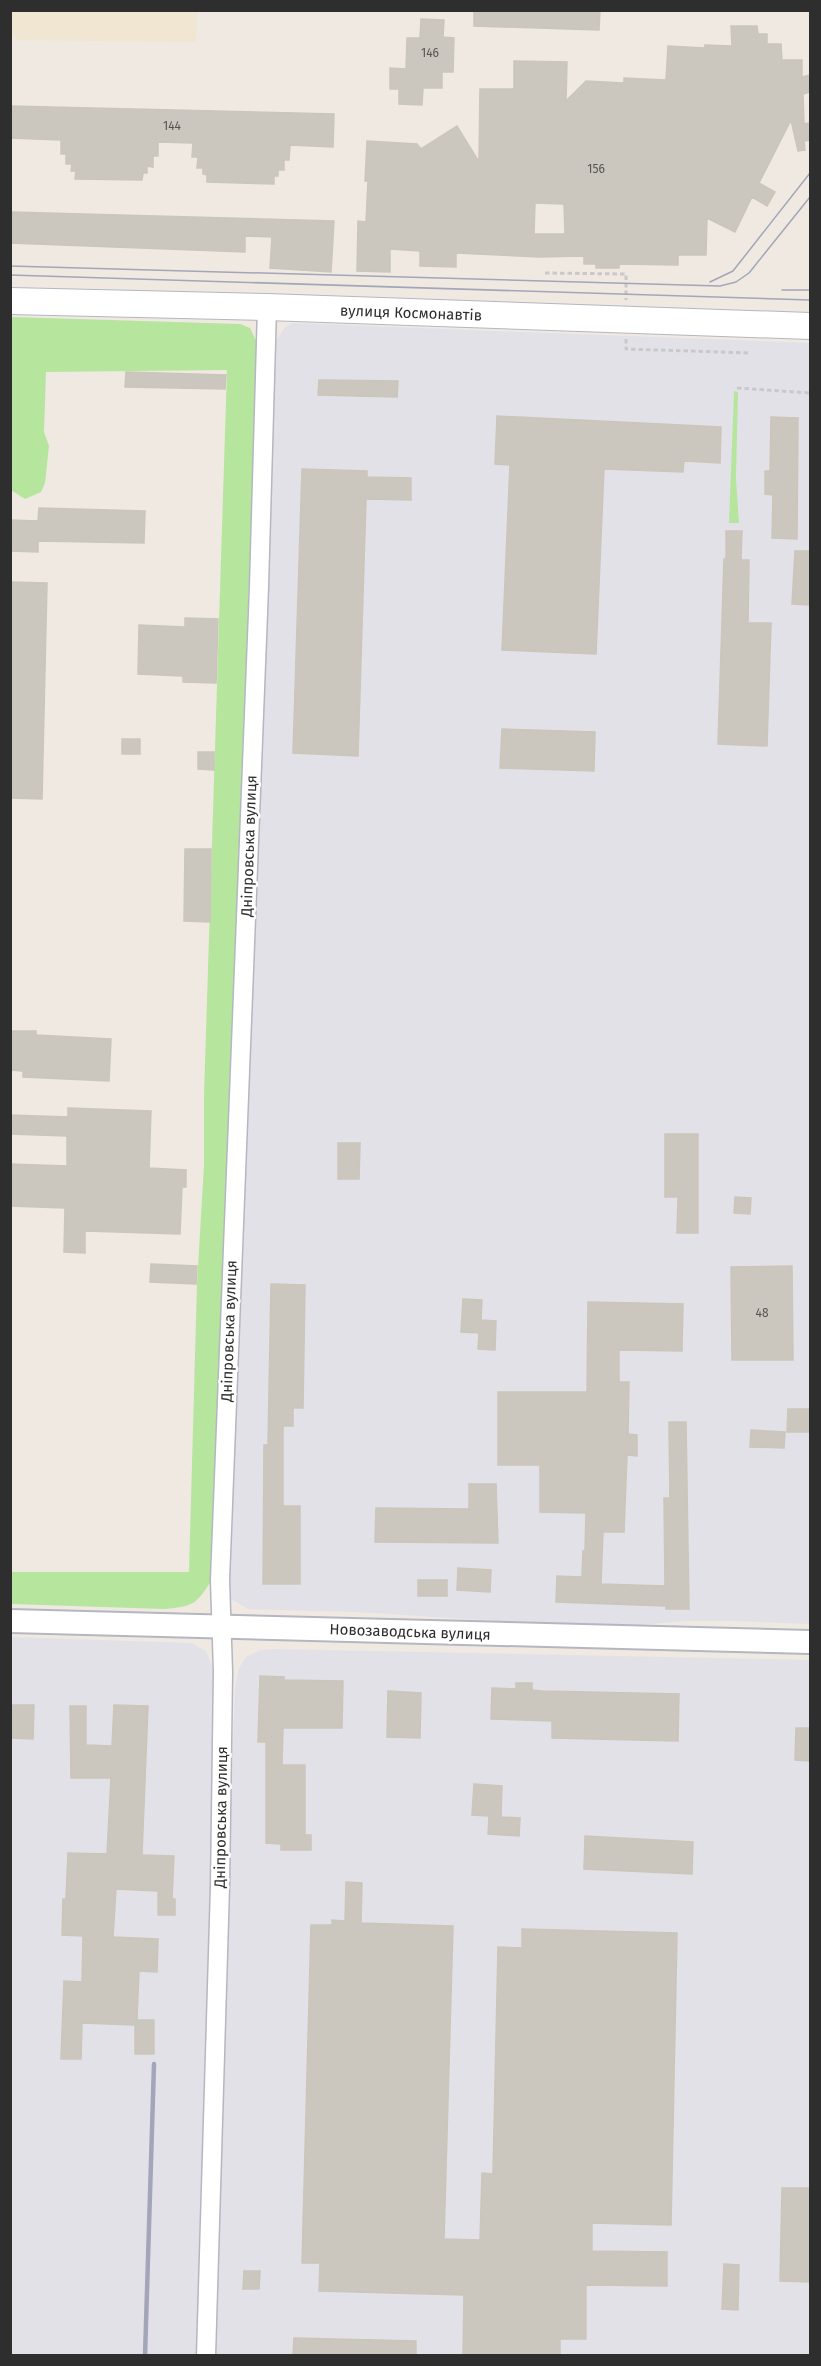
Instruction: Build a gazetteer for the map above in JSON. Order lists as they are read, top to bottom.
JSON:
{
  "streets": {
    "main road": ["вулиця Космонавтів"],
    "street": ["Дніпровська вулиця", "Новозаводська вулиця"]
  },
  "crossings": [
    ["вулиця Космонавтів", "Дніпровська вулиця"],
    ["Дніпровська вулиця", "Новозаводська вулиця"]
  ],
  "house_numbers": [
    "146",
    "144",
    "156",
    "48"
  ]
}
